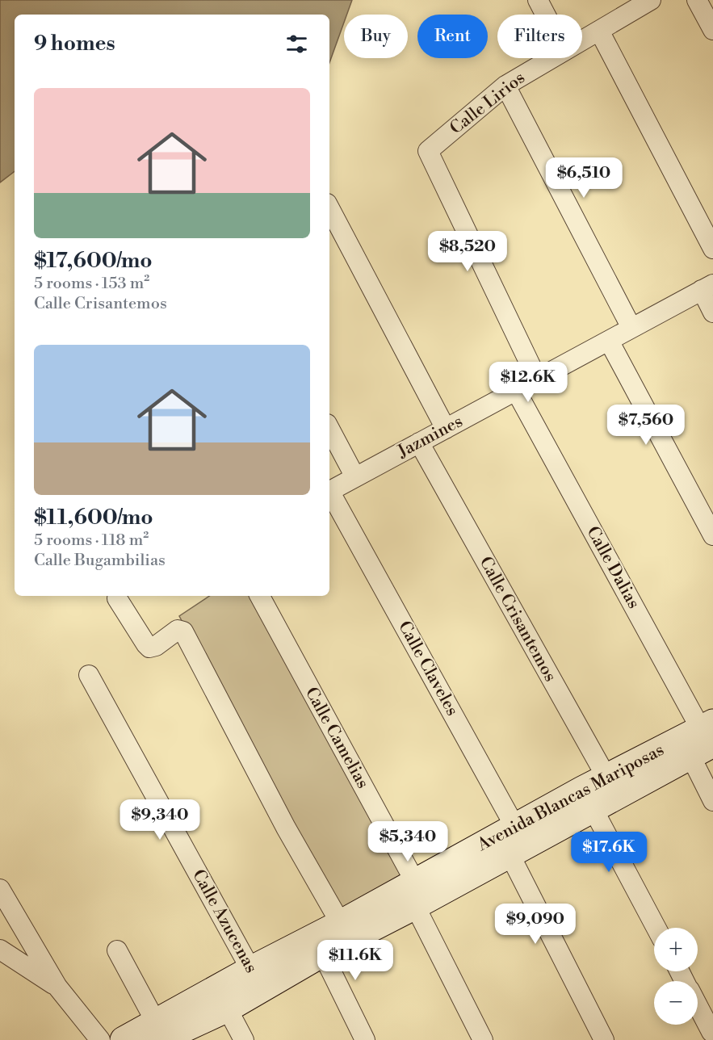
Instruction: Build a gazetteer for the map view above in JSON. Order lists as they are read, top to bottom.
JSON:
{
  "streets": {
    "street": [
      "Calle Lirios",
      "Jazmines",
      "Calle Dalias",
      "Calle Crisantemos",
      "Calle Claveles",
      "Calle Camelias",
      "Avenida Blancas Mariposas",
      "Calle Azucenas"
    ]
  },
  "crossings": [
    ["Calle Lirios", "Jazmines"],
    ["Jazmines", "Calle Dalias"],
    ["Jazmines", "Calle Crisantemos"],
    ["Calle Dalias", "Avenida Blancas Mariposas"],
    ["Calle Crisantemos", "Avenida Blancas Mariposas"],
    ["Calle Claveles", "Avenida Blancas Mariposas"],
    ["Calle Camelias", "Avenida Blancas Mariposas"],
    ["Avenida Blancas Mariposas", "Calle Azucenas"]
  ],
  "page": {
    "chip": ["Buy", "Rent", "Filters"],
    "heading": "9 homes",
    "list": [
      {
        "name": "$17,600/mo",
        "note": "5 rooms · 153 m² · Calle Crisantemos"
      },
      {
        "name": "$11,600/mo",
        "note": "5 rooms · 118 m² · Calle Bugambilias"
      }
    ],
    "price": [
      "$6,510",
      "$8,520",
      "$12.6K",
      "$7,560",
      "$9,340",
      "$5,340",
      "$17.6K",
      "$9,090",
      "$11.6K"
    ],
    "map_buttons": ["+", "−"]
  }
}
